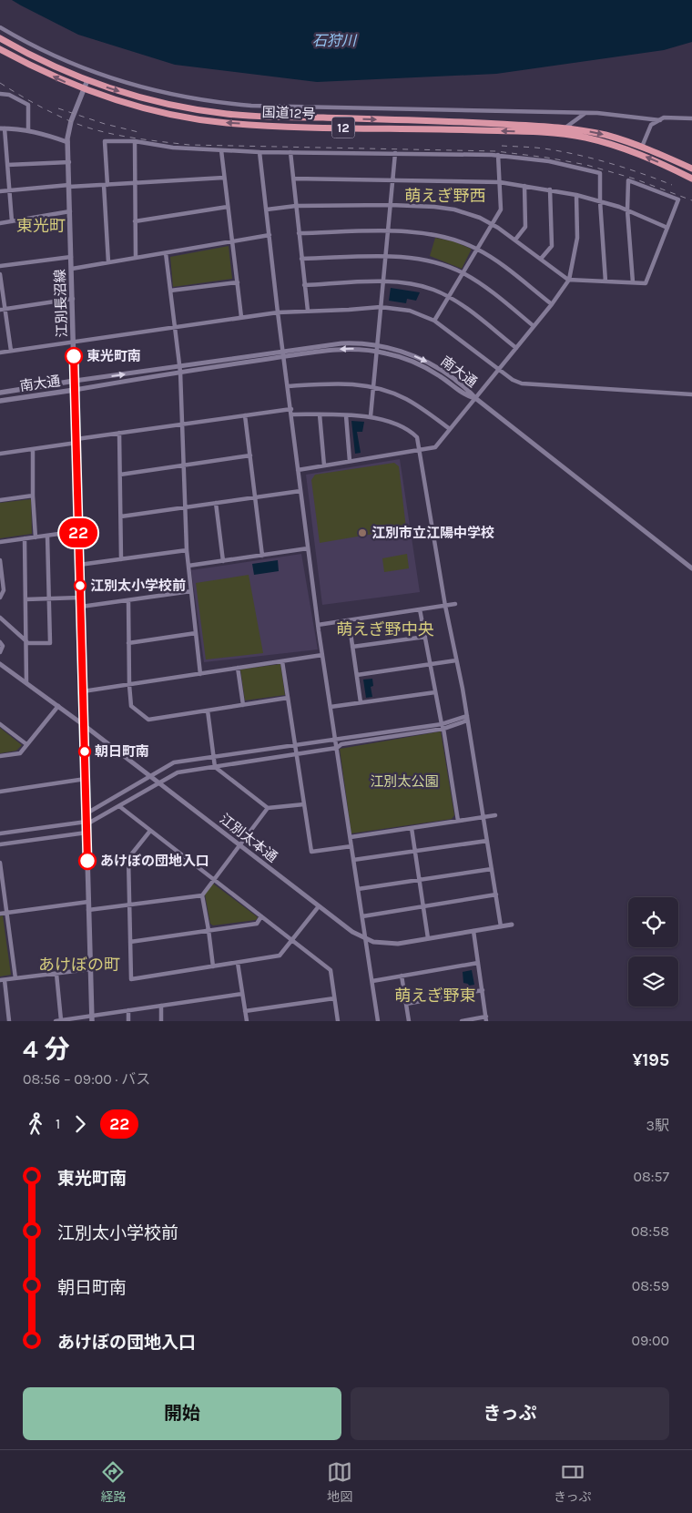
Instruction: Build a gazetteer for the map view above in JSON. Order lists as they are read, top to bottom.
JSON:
{
  "streets": {
    "highway": ["国道12号", "12"],
    "main road": ["江別長沼線", "南大通"],
    "street": ["江別太本通"]
  },
  "crossings": [
    ["国道12号", "江別長沼線"],
    ["江別長沼線", "南大通"],
    ["江別長沼線", "江別太本通"]
  ],
  "districts": [
    "萌えぎ野西",
    "東光町",
    "萌えぎ野中央",
    "あけぼの町",
    "萌えぎ野東"
  ],
  "water": ["石狩川"],
  "parks": ["江別太公園"],
  "places": [
    "東光町南",
    "江別市立江陽中学校",
    "江別太小学校前",
    "朝日町南",
    "あけぼの団地入口"
  ],
  "lines": ["bus line 22"],
  "page": {
    "on_map": "22",
    "heading": ["4 分", "08:56 – 09:00 · バス", "¥195"],
    "legs": ["1", "22", "3駅"],
    "list": [
      {
        "name": "東光町南",
        "value": "08:57"
      },
      {
        "name": "江別太小学校前",
        "value": "08:58"
      },
      {
        "name": "朝日町南",
        "value": "08:59"
      },
      {
        "name": "あけぼの団地入口",
        "value": "09:00"
      }
    ],
    "buttons": ["開始", "きっぷ"],
    "tabs": ["経路", "地図", "きっぷ"]
  }
}
